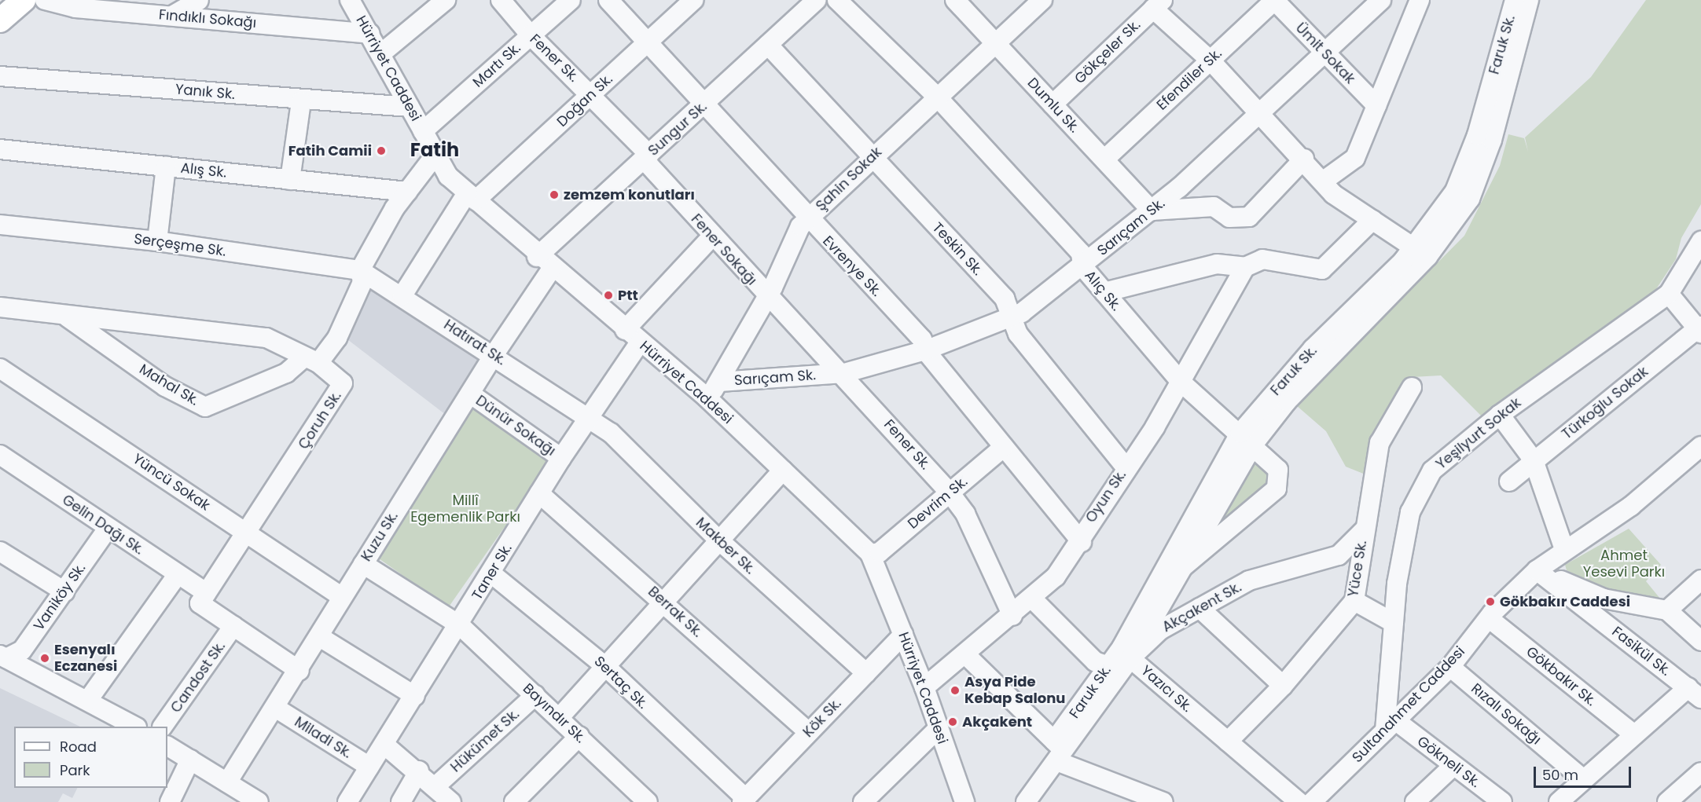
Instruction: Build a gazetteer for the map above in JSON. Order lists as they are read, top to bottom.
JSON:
{
  "streets": {
    "street": [
      "Fındıklı Sokağı",
      "Faruk Sk.",
      "Gökçeler Sk.",
      "Ümit Sokak",
      "Fener Sk.",
      "Martı Sk.",
      "Hürriyet Caddesi",
      "Efendiler Sk.",
      "Yanık Sk.",
      "Doğan Sk.",
      "Dumlu Sk.",
      "Sungur Sk.",
      "Alış Sk.",
      "Şahin Sokak",
      "Sarıçam Sk.",
      "Serçeşme Sk.",
      "Teskin Sk.",
      "Fener Sokağı",
      "Evrenye Sk.",
      "Alıç Sk.",
      "Hatırat Sk.",
      "Mahal Sk.",
      "Türkoğlu Sokak",
      "Çoruh Sk.",
      "Dünür Sokağı",
      "Yeşilyurt Sokak",
      "Yüncü Sokak",
      "Oyun Sk.",
      "Devrim Sk.",
      "Gelin Dağı Sk.",
      "Kuzu Sk.",
      "Makber Sk.",
      "Yüce Sk.",
      "Taner Sk.",
      "Vaniköy Sk.",
      "Akçakent Sk.",
      "Berrak Sk.",
      "Fasikül Sk.",
      "Gökbakır Sk.",
      "Candost Sk.",
      "Sertaç Sk.",
      "Yazıcı Sk.",
      "Sultanahmet Caddesi",
      "Bayındır Sk.",
      "Rızalı Sokağı",
      "Kök Sk.",
      "Miladi Sk.",
      "Hükümet Sk.",
      "Gökneli Sk."
    ]
  },
  "crossings": [
    ["Fındıklı Sokağı", "Hürriyet Caddesi"],
    ["Faruk Sk.", "Alıç Sk."],
    ["Faruk Sk.", "Akçakent Sk."],
    ["Faruk Sk.", "Yazıcı Sk."],
    ["Gökçeler Sk.", "Dumlu Sk."],
    ["Ümit Sokak", "Efendiler Sk."],
    ["Ümit Sokak", "Sarıçam Sk."],
    ["Fener Sk.", "Martı Sk."],
    ["Fener Sk.", "Doğan Sk."],
    ["Fener Sk.", "Sungur Sk."],
    ["Fener Sk.", "Şahin Sokak"],
    ["Fener Sk.", "Sarıçam Sk."],
    ["Fener Sk.", "Fener Sokağı"],
    ["Fener Sk.", "Oyun Sk."],
    ["Fener Sk.", "Devrim Sk."],
    ["Martı Sk.", "Hürriyet Caddesi"],
    ["Hürriyet Caddesi", "Yanık Sk."],
    ["Hürriyet Caddesi", "Doğan Sk."],
    ["Hürriyet Caddesi", "Sungur Sk."],
    ["Hürriyet Caddesi", "Şahin Sokak"],
    ["Hürriyet Caddesi", "Oyun Sk."],
    ["Hürriyet Caddesi", "Devrim Sk."],
    ["Hürriyet Caddesi", "Kuzu Sk."],
    ["Hürriyet Caddesi", "Taner Sk."],
    ["Hürriyet Caddesi", "Kök Sk."],
    ["Efendiler Sk.", "Dumlu Sk."],
    ["Doğan Sk.", "Evrenye Sk."],
    ["Doğan Sk.", "Hatırat Sk."],
    ["Dumlu Sk.", "Şahin Sokak"],
    ["Dumlu Sk.", "Sarıçam Sk."],
    ["Sungur Sk.", "Teskin Sk."],
    ["Sungur Sk.", "Fener Sokağı"],
    ["Sungur Sk.", "Evrenye Sk."],
    ["Şahin Sokak", "Sarıçam Sk."],
    ["Şahin Sokak", "Teskin Sk."],
    ["Şahin Sokak", "Fener Sokağı"],
    ["Şahin Sokak", "Evrenye Sk."],
    ["Şahin Sokak", "Alıç Sk."],
    ["Sarıçam Sk.", "Teskin Sk."],
    ["Sarıçam Sk.", "Evrenye Sk."],
    ["Sarıçam Sk.", "Alıç Sk."],
    ["Serçeşme Sk.", "Hatırat Sk."],
    ["Serçeşme Sk.", "Mahal Sk."],
    ["Teskin Sk.", "Oyun Sk."],
    ["Evrenye Sk.", "Oyun Sk."],
    ["Evrenye Sk.", "Devrim Sk."],
    ["Alıç Sk.", "Oyun Sk."],
    ["Hatırat Sk.", "Mahal Sk."],
    ["Hatırat Sk.", "Kuzu Sk."],
    ["Hatırat Sk.", "Makber Sk."],
    ["Hatırat Sk.", "Taner Sk."],
    ["Mahal Sk.", "Çoruh Sk."],
    ["Çoruh Sk.", "Yüncü Sokak"],
    ["Çoruh Sk.", "Gelin Dağı Sk."],
    ["Dünür Sokağı", "Kuzu Sk."],
    ["Dünür Sokağı", "Taner Sk."],
    ["Yeşilyurt Sokak", "Sultanahmet Caddesi"],
    ["Yeşilyurt Sokak", "Gökneli Sk."],
    ["Yüncü Sokak", "Kuzu Sk."],
    ["Gelin Dağı Sk.", "Vaniköy Sk."],
    ["Kuzu Sk.", "Bayındır Sk."],
    ["Kuzu Sk.", "Miladi Sk."],
    ["Makber Sk.", "Taner Sk."],
    ["Makber Sk.", "Kök Sk."],
    ["Yüce Sk.", "Akçakent Sk."],
    ["Yüce Sk.", "Yazıcı Sk."],
    ["Taner Sk.", "Berrak Sk."],
    ["Taner Sk.", "Sertaç Sk."],
    ["Taner Sk.", "Bayındır Sk."],
    ["Taner Sk.", "Miladi Sk."],
    ["Akçakent Sk.", "Yazıcı Sk."],
    ["Berrak Sk.", "Kök Sk."],
    ["Fasikül Sk.", "Sultanahmet Caddesi"],
    ["Gökbakır Sk.", "Sultanahmet Caddesi"],
    ["Sertaç Sk.", "Kök Sk."],
    ["Sultanahmet Caddesi", "Rızalı Sokağı"],
    ["Sultanahmet Caddesi", "Gökneli Sk."],
    ["Bayındır Sk.", "Hükümet Sk."]
  ],
  "districts": ["Fatih"],
  "parks": ["Millî Egemenlik Parkı", "Ahmet Yesevi Parkı"],
  "places": [
    "Fatih Camii",
    "zemzem konutları",
    "Ptt",
    "Gökbakır Caddesi",
    "Esenyalı Eczanesi",
    "Asya Pide Kebap Salonu",
    "Akçakent"
  ],
  "legend": ["Road", "Park"],
  "scale_bar": "50 m"
}
